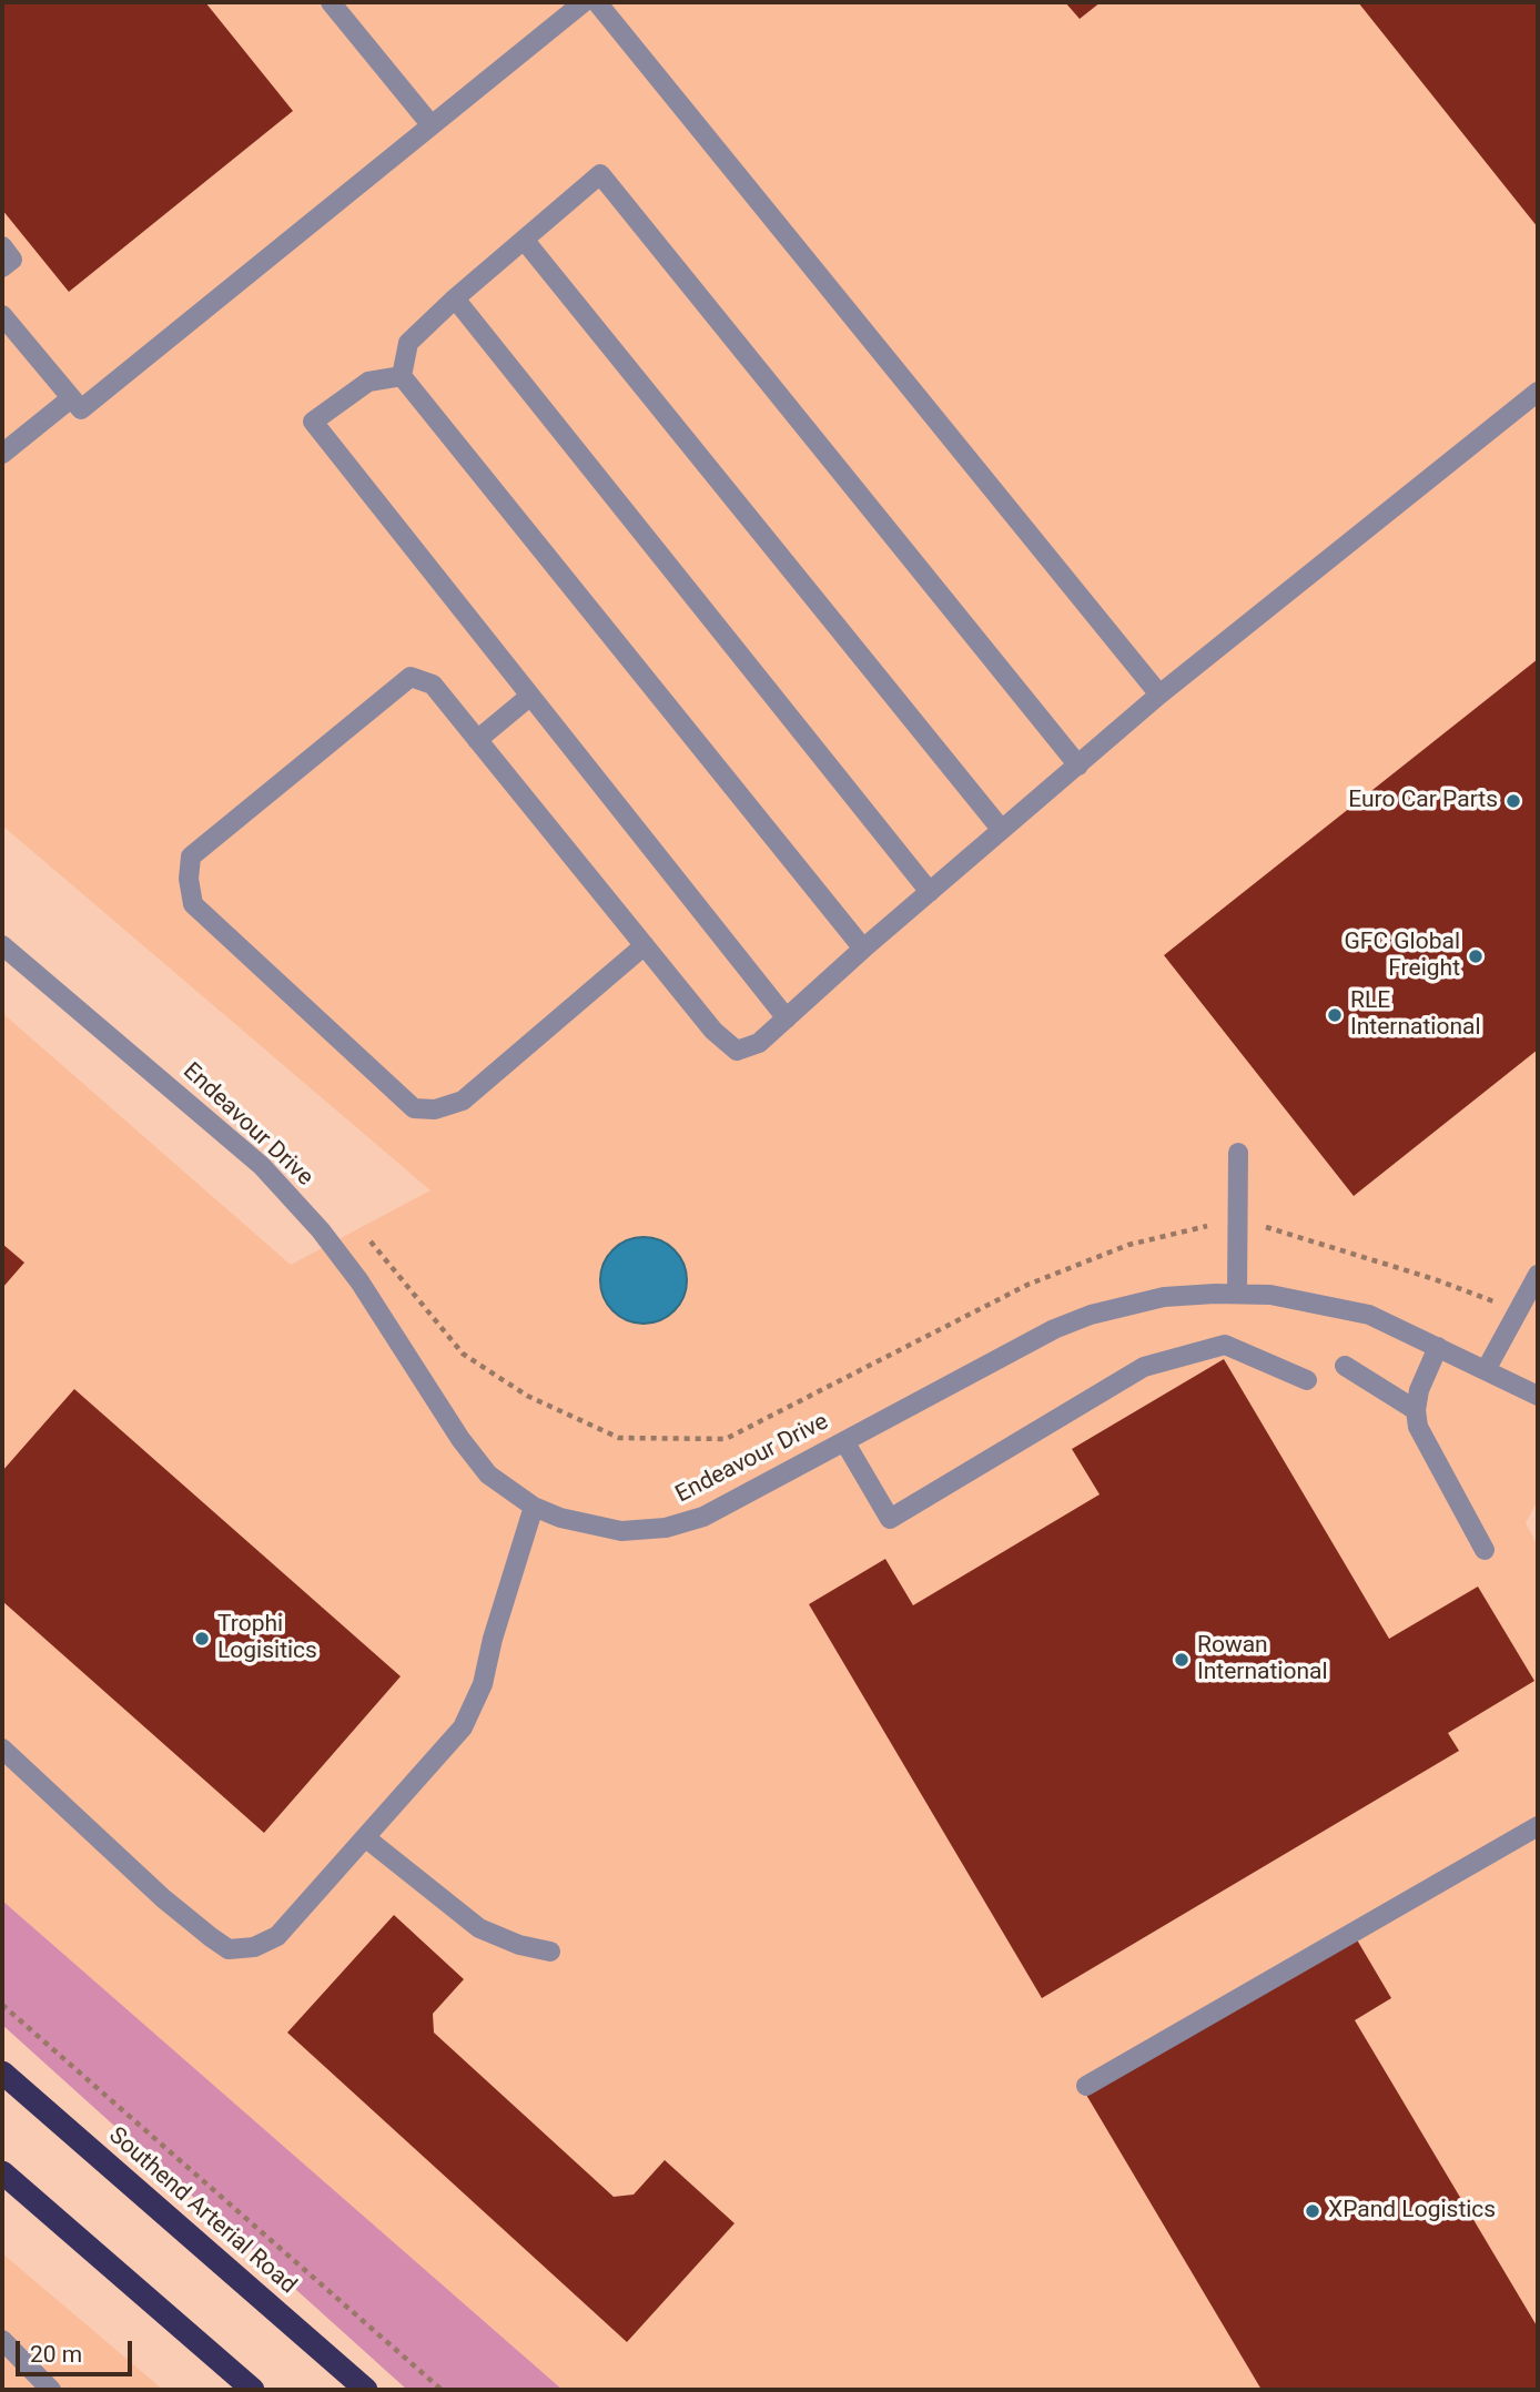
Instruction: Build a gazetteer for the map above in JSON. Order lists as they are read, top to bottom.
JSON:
{
  "streets": {
    "highway": ["Southend Arterial Road"],
    "street": ["Endeavour Drive"]
  },
  "places": [
    "Euro Car Parts",
    "GFC Global Freight",
    "RLE International",
    "Trophi Logisitics",
    "Rowan International",
    "XPand Logistics"
  ],
  "scale_bar": "20 m"
}
